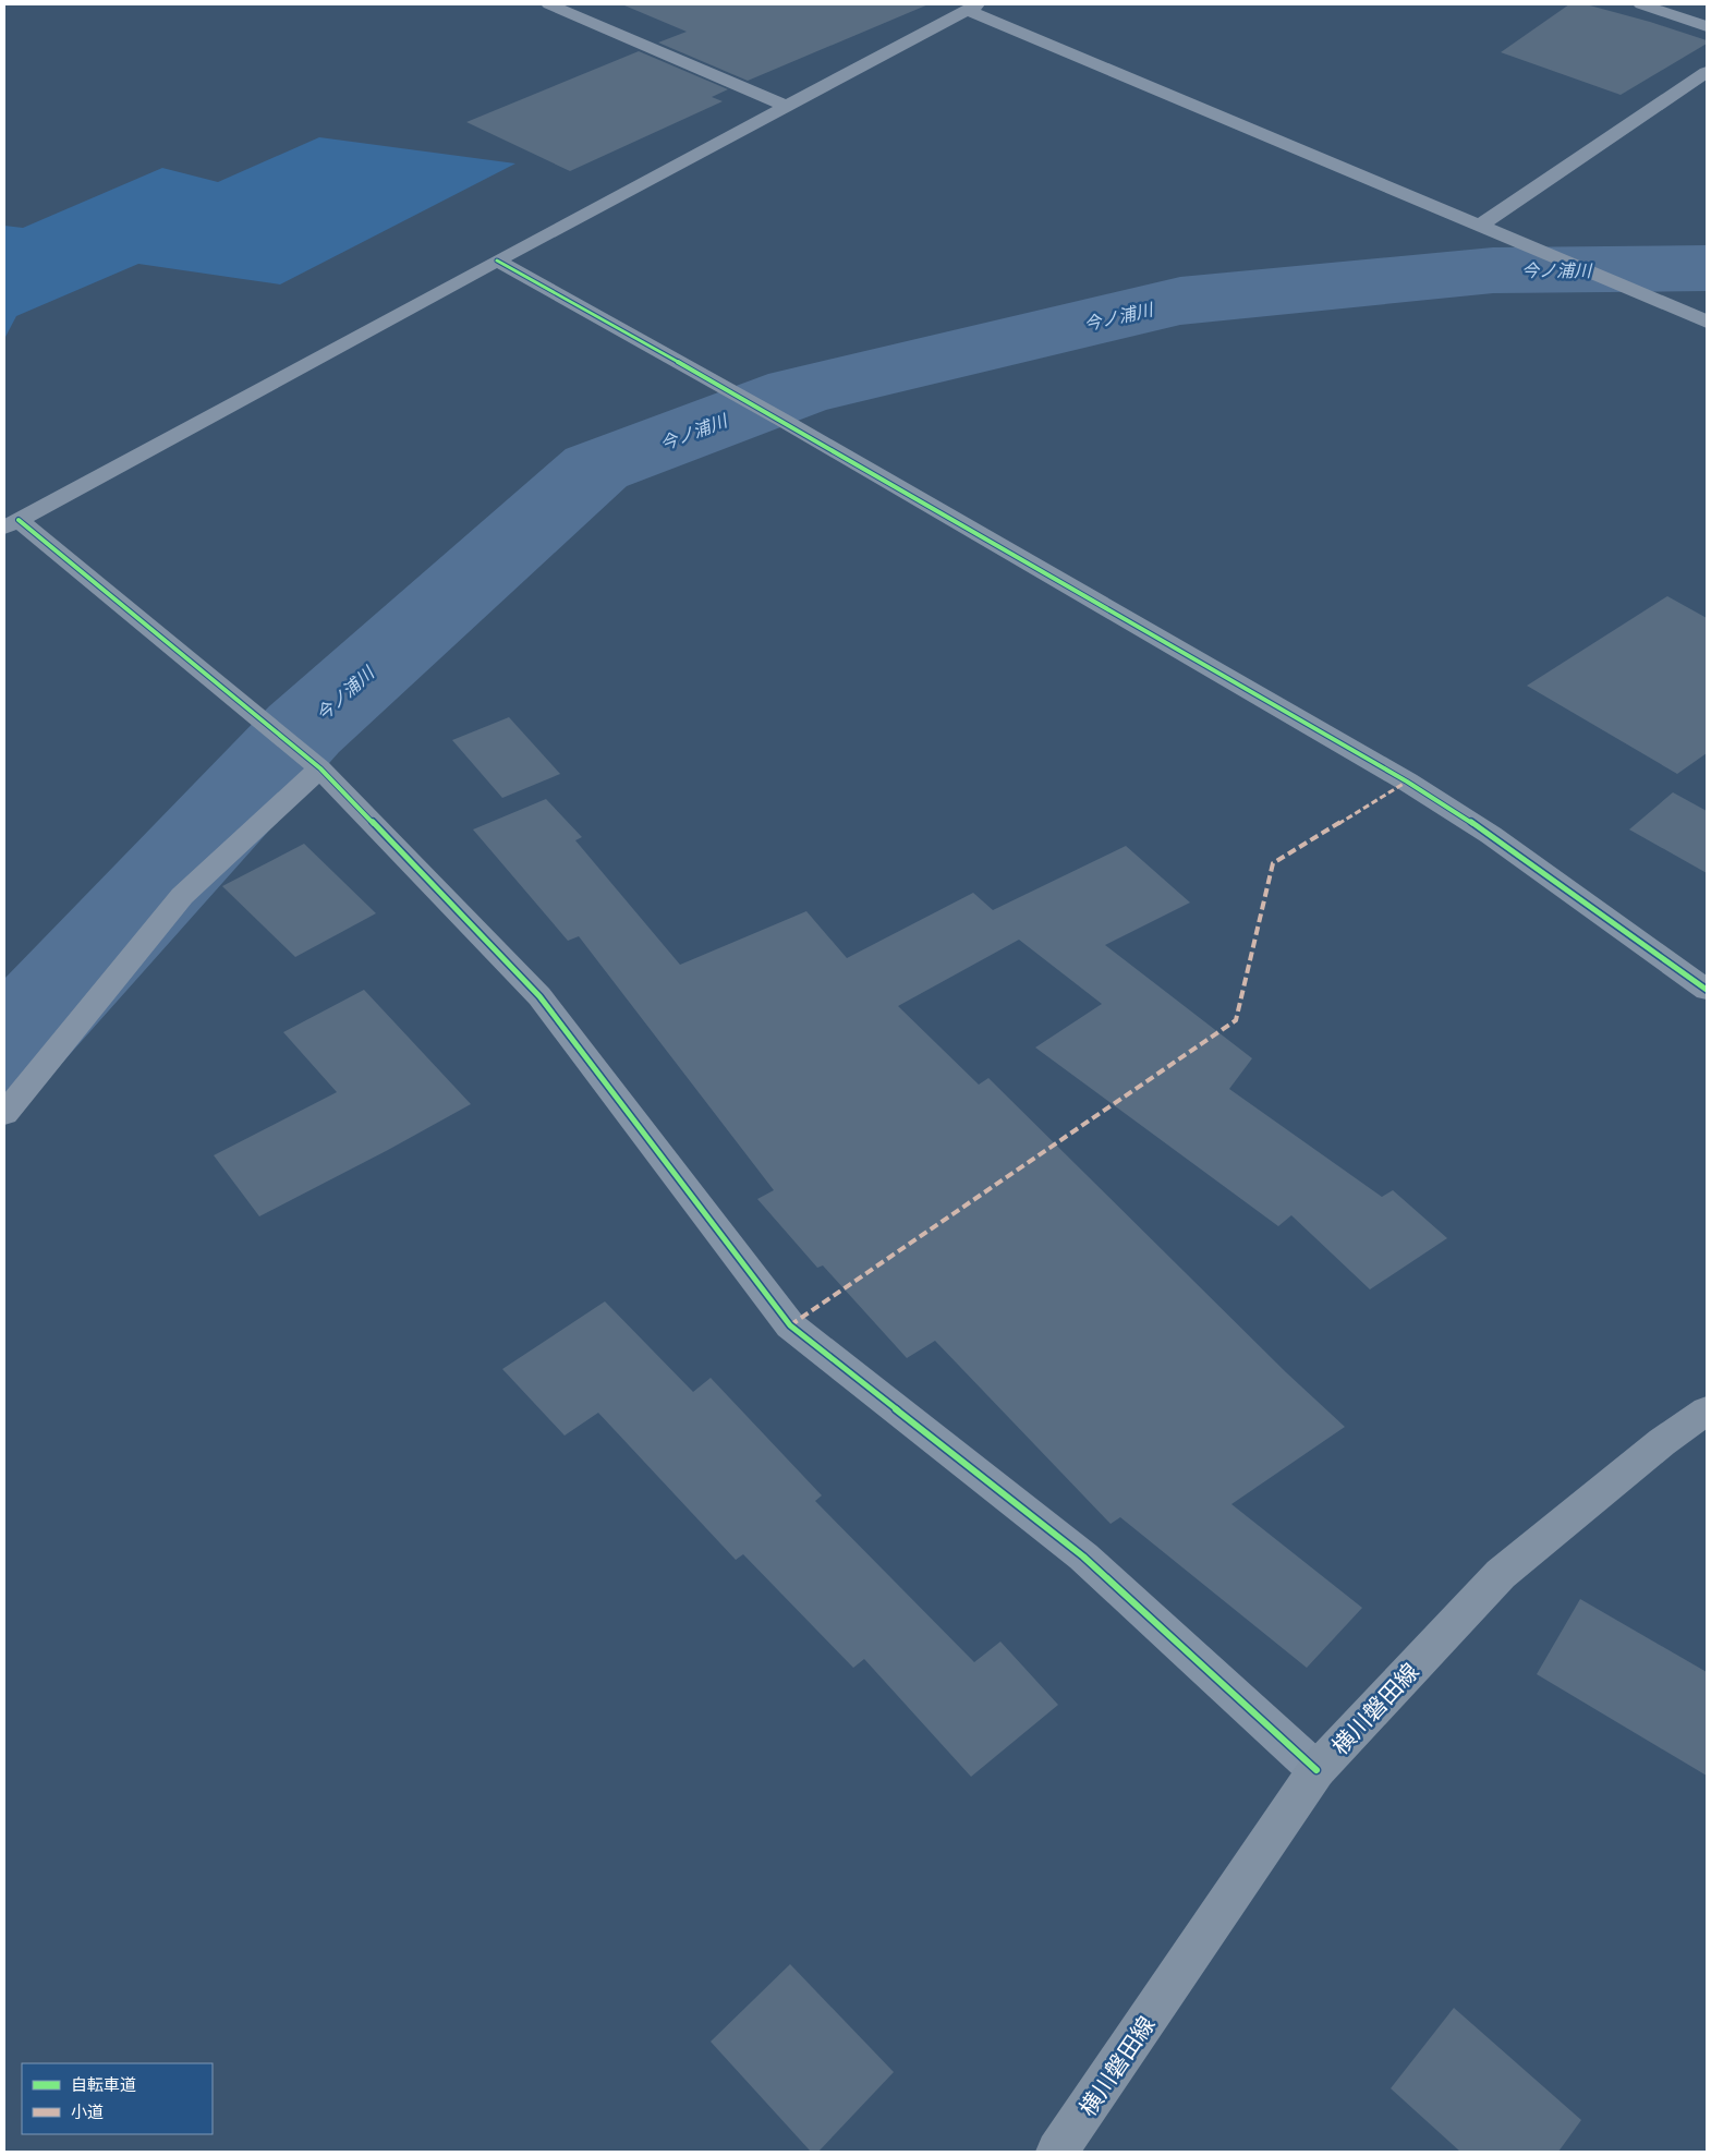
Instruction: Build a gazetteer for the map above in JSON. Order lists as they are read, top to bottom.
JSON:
{
  "streets": {
    "main road": ["横川磐田線"]
  },
  "water": ["今ノ浦川"],
  "legend": ["自転車道", "小道"]
}
